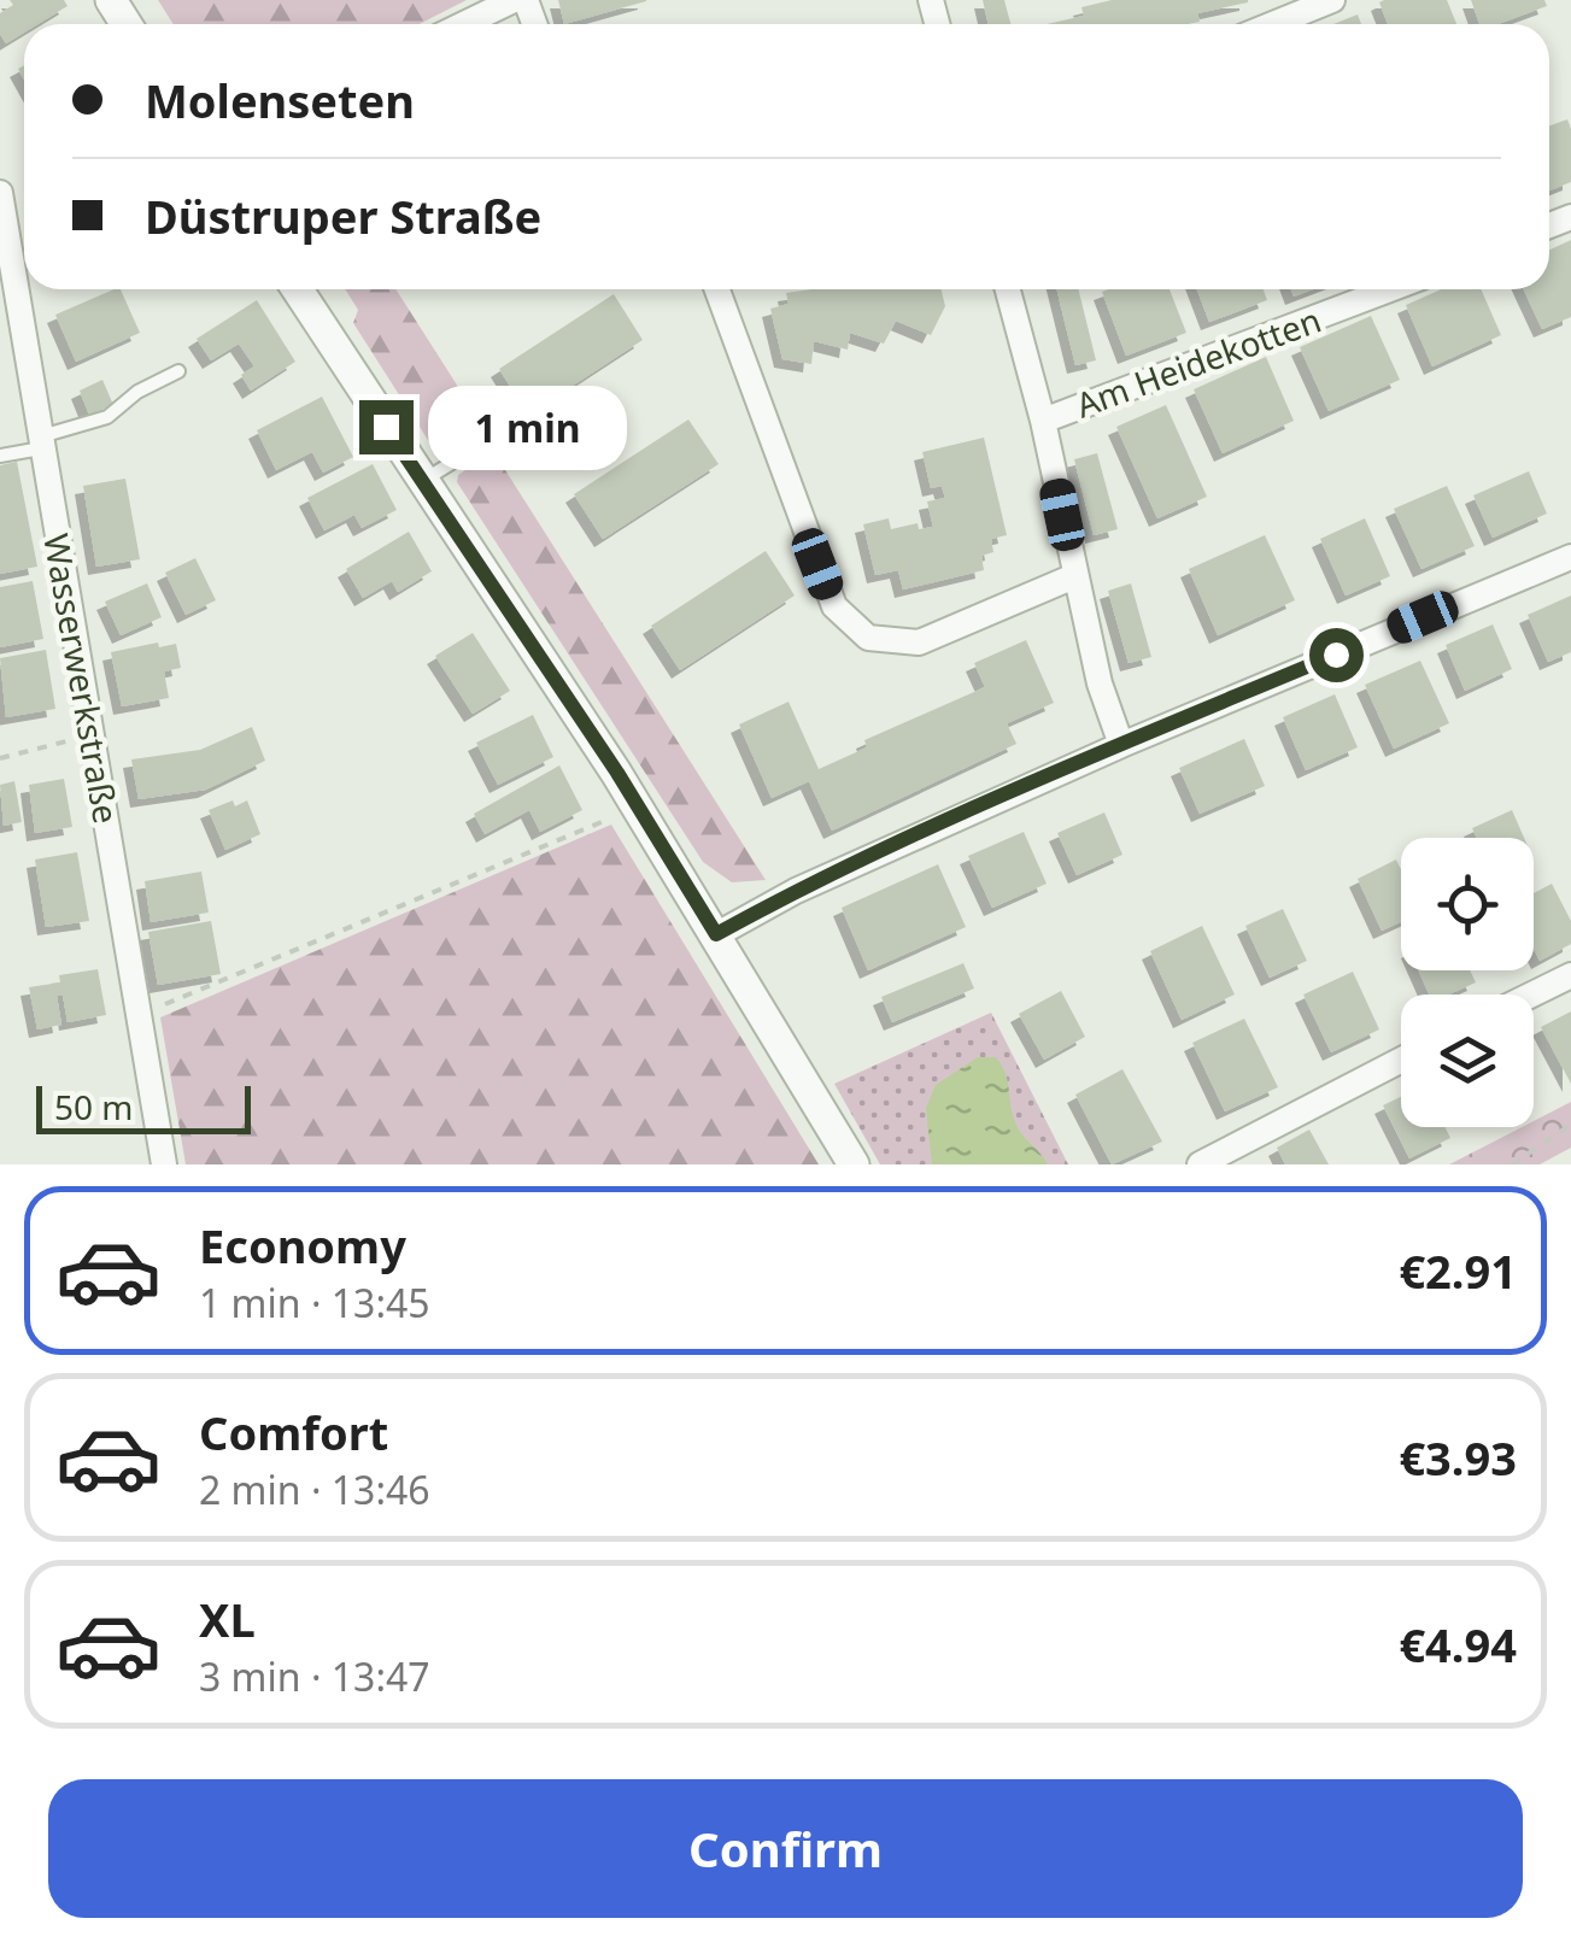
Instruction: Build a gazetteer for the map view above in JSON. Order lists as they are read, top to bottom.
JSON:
{
  "streets": {
    "street": ["Am Heidekotten", "Wasserwerkstraße"]
  },
  "scale_bar": "50 m",
  "page": {
    "banner": ["Molenseten", "Düstruper Straße"],
    "bubble": "1 min",
    "scale": "50 m",
    "list": [
      {
        "name": "Economy",
        "note": "1 min · 13:45",
        "value": "€2.91"
      },
      {
        "name": "Comfort",
        "note": "2 min · 13:46",
        "value": "€3.93"
      },
      {
        "name": "XL",
        "note": "3 min · 13:47",
        "value": "€4.94"
      }
    ],
    "buttons": "Confirm"
  }
}
